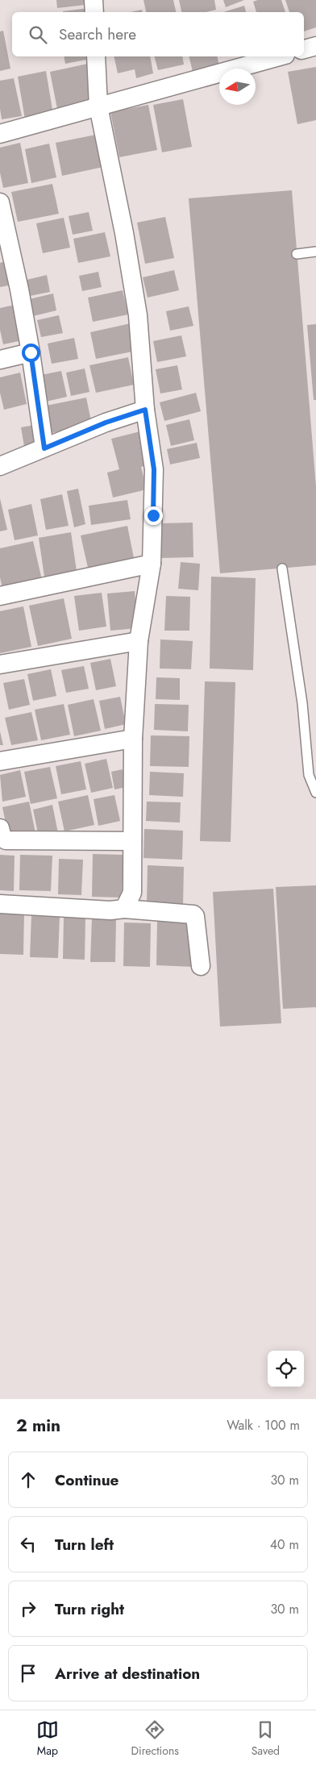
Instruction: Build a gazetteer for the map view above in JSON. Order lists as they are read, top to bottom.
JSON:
{
  "north": "left",
  "page": {
    "search": "Search here",
    "heading": ["2 min", "Walk · 100 m"],
    "list": [
      ["Continue", "30 m"],
      ["Turn left", "40 m"],
      ["Turn right", "30 m"],
      "Arrive at destination"
    ],
    "nav": ["Map", "Directions", "Saved"]
  }
}
